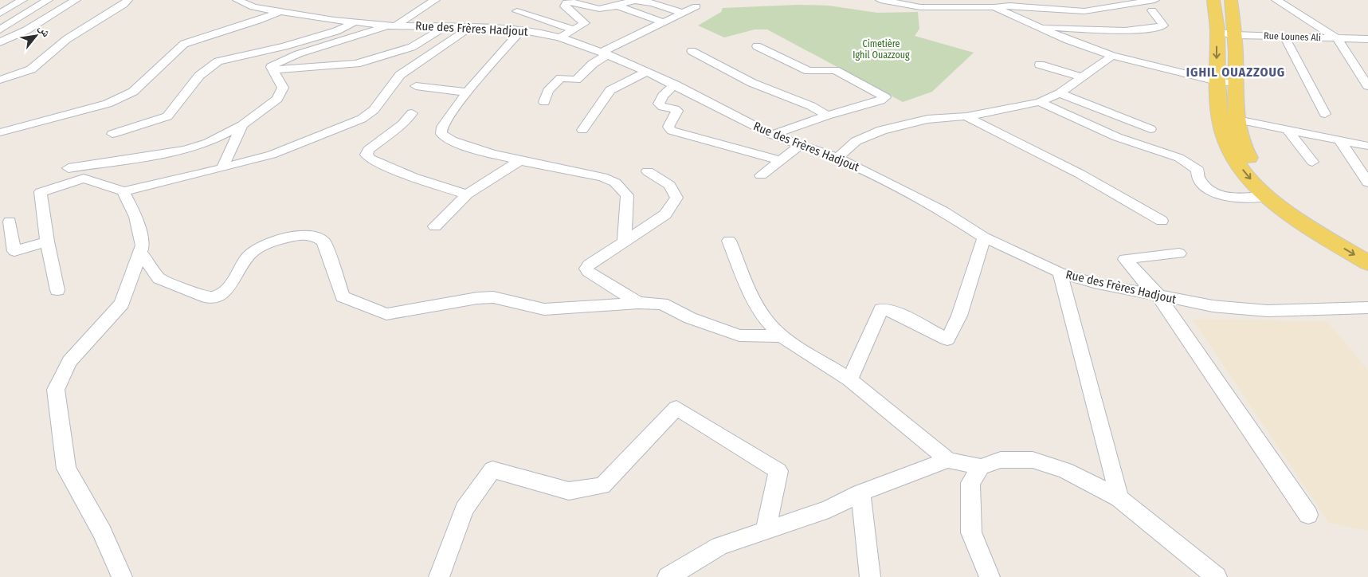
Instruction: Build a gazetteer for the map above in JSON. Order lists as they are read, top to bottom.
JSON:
{
  "streets": {
    "street": ["Rue des Frères Hadjout", "Rue Lounes Ali"]
  },
  "districts": ["IGHIL OUAZZOUG"],
  "parks": ["Cimetière Ighil Ouazzoug"],
  "north": "top right"
}
